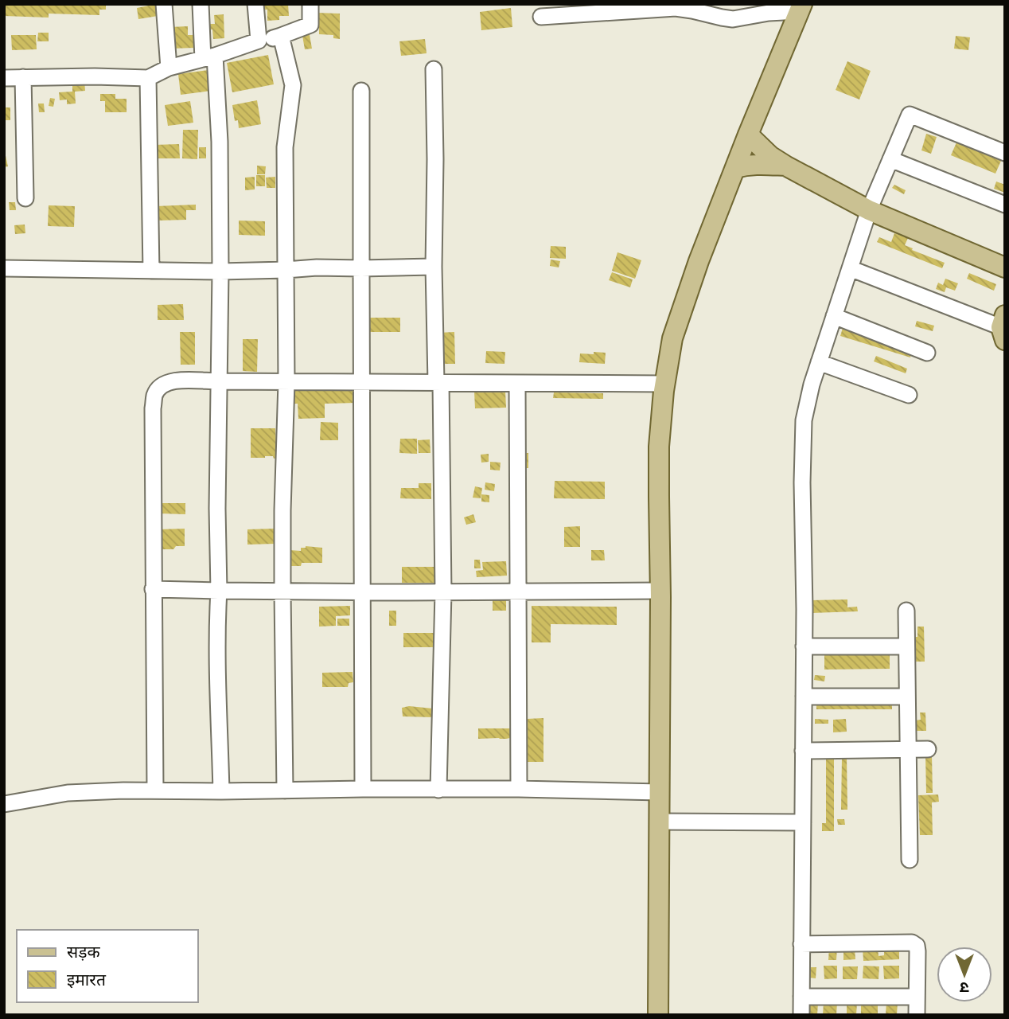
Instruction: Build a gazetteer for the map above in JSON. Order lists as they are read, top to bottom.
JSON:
{
  "legend": ["सड़क", "इमारत"],
  "north": "bottom"
}
